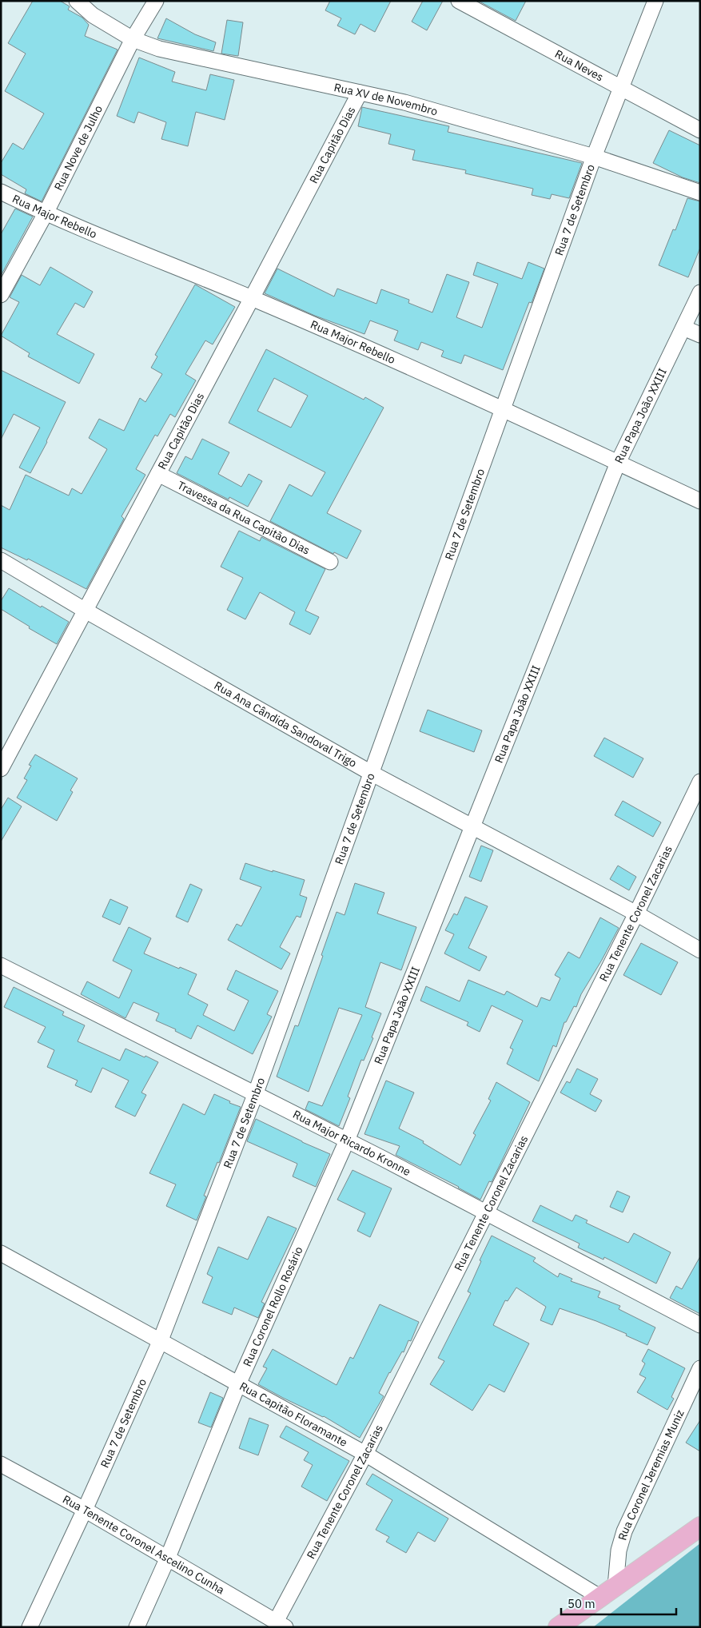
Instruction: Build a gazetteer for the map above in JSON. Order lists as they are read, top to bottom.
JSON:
{
  "streets": {
    "street": [
      "Rua Neves",
      "Rua XV de Novembro",
      "Rua Capitão Dias",
      "Rua Nove de Julho",
      "Rua 7 de Setembro",
      "Rua Major Rebello",
      "Rua Papa João XXIII",
      "Travessa da Rua Capitão Dias",
      "Rua Ana Cândida Sandoval Trigo",
      "Rua Tenente Coronel Zacarias",
      "Rua Major Ricardo Kronne",
      "Rua Coronel Rollo Rosário",
      "Rua Capitão Floramante",
      "Rua Coronel Jeremias Muniz",
      "Rua Tenente Coronel Ascelino Cunha"
    ]
  },
  "crossings": [
    ["Rua Neves", "Rua 7 de Setembro"],
    ["Rua XV de Novembro", "Rua Capitão Dias"],
    ["Rua XV de Novembro", "Rua Nove de Julho"],
    ["Rua XV de Novembro", "Rua 7 de Setembro"],
    ["Rua Capitão Dias", "Rua Major Rebello"],
    ["Rua Capitão Dias", "Travessa da Rua Capitão Dias"],
    ["Rua Capitão Dias", "Rua Ana Cândida Sandoval Trigo"],
    ["Rua Nove de Julho", "Rua Major Rebello"],
    ["Rua 7 de Setembro", "Rua Major Rebello"],
    ["Rua 7 de Setembro", "Rua Ana Cândida Sandoval Trigo"],
    ["Rua 7 de Setembro", "Rua Major Ricardo Kronne"],
    ["Rua 7 de Setembro", "Rua Capitão Floramante"],
    ["Rua 7 de Setembro", "Rua Tenente Coronel Ascelino Cunha"],
    ["Rua Major Rebello", "Rua Papa João XXIII"],
    ["Rua Papa João XXIII", "Rua Ana Cândida Sandoval Trigo"],
    ["Rua Papa João XXIII", "Rua Major Ricardo Kronne"],
    ["Rua Papa João XXIII", "Rua Coronel Rollo Rosário"],
    ["Rua Ana Cândida Sandoval Trigo", "Rua Tenente Coronel Zacarias"],
    ["Rua Tenente Coronel Zacarias", "Rua Major Ricardo Kronne"],
    ["Rua Tenente Coronel Zacarias", "Rua Capitão Floramante"],
    ["Rua Tenente Coronel Zacarias", "Rua Tenente Coronel Ascelino Cunha"],
    ["Rua Major Ricardo Kronne", "Rua Coronel Rollo Rosário"],
    ["Rua Coronel Rollo Rosário", "Rua Capitão Floramante"],
    ["Rua Coronel Rollo Rosário", "Rua Tenente Coronel Ascelino Cunha"]
  ],
  "scale_bar": "50 m"
}
